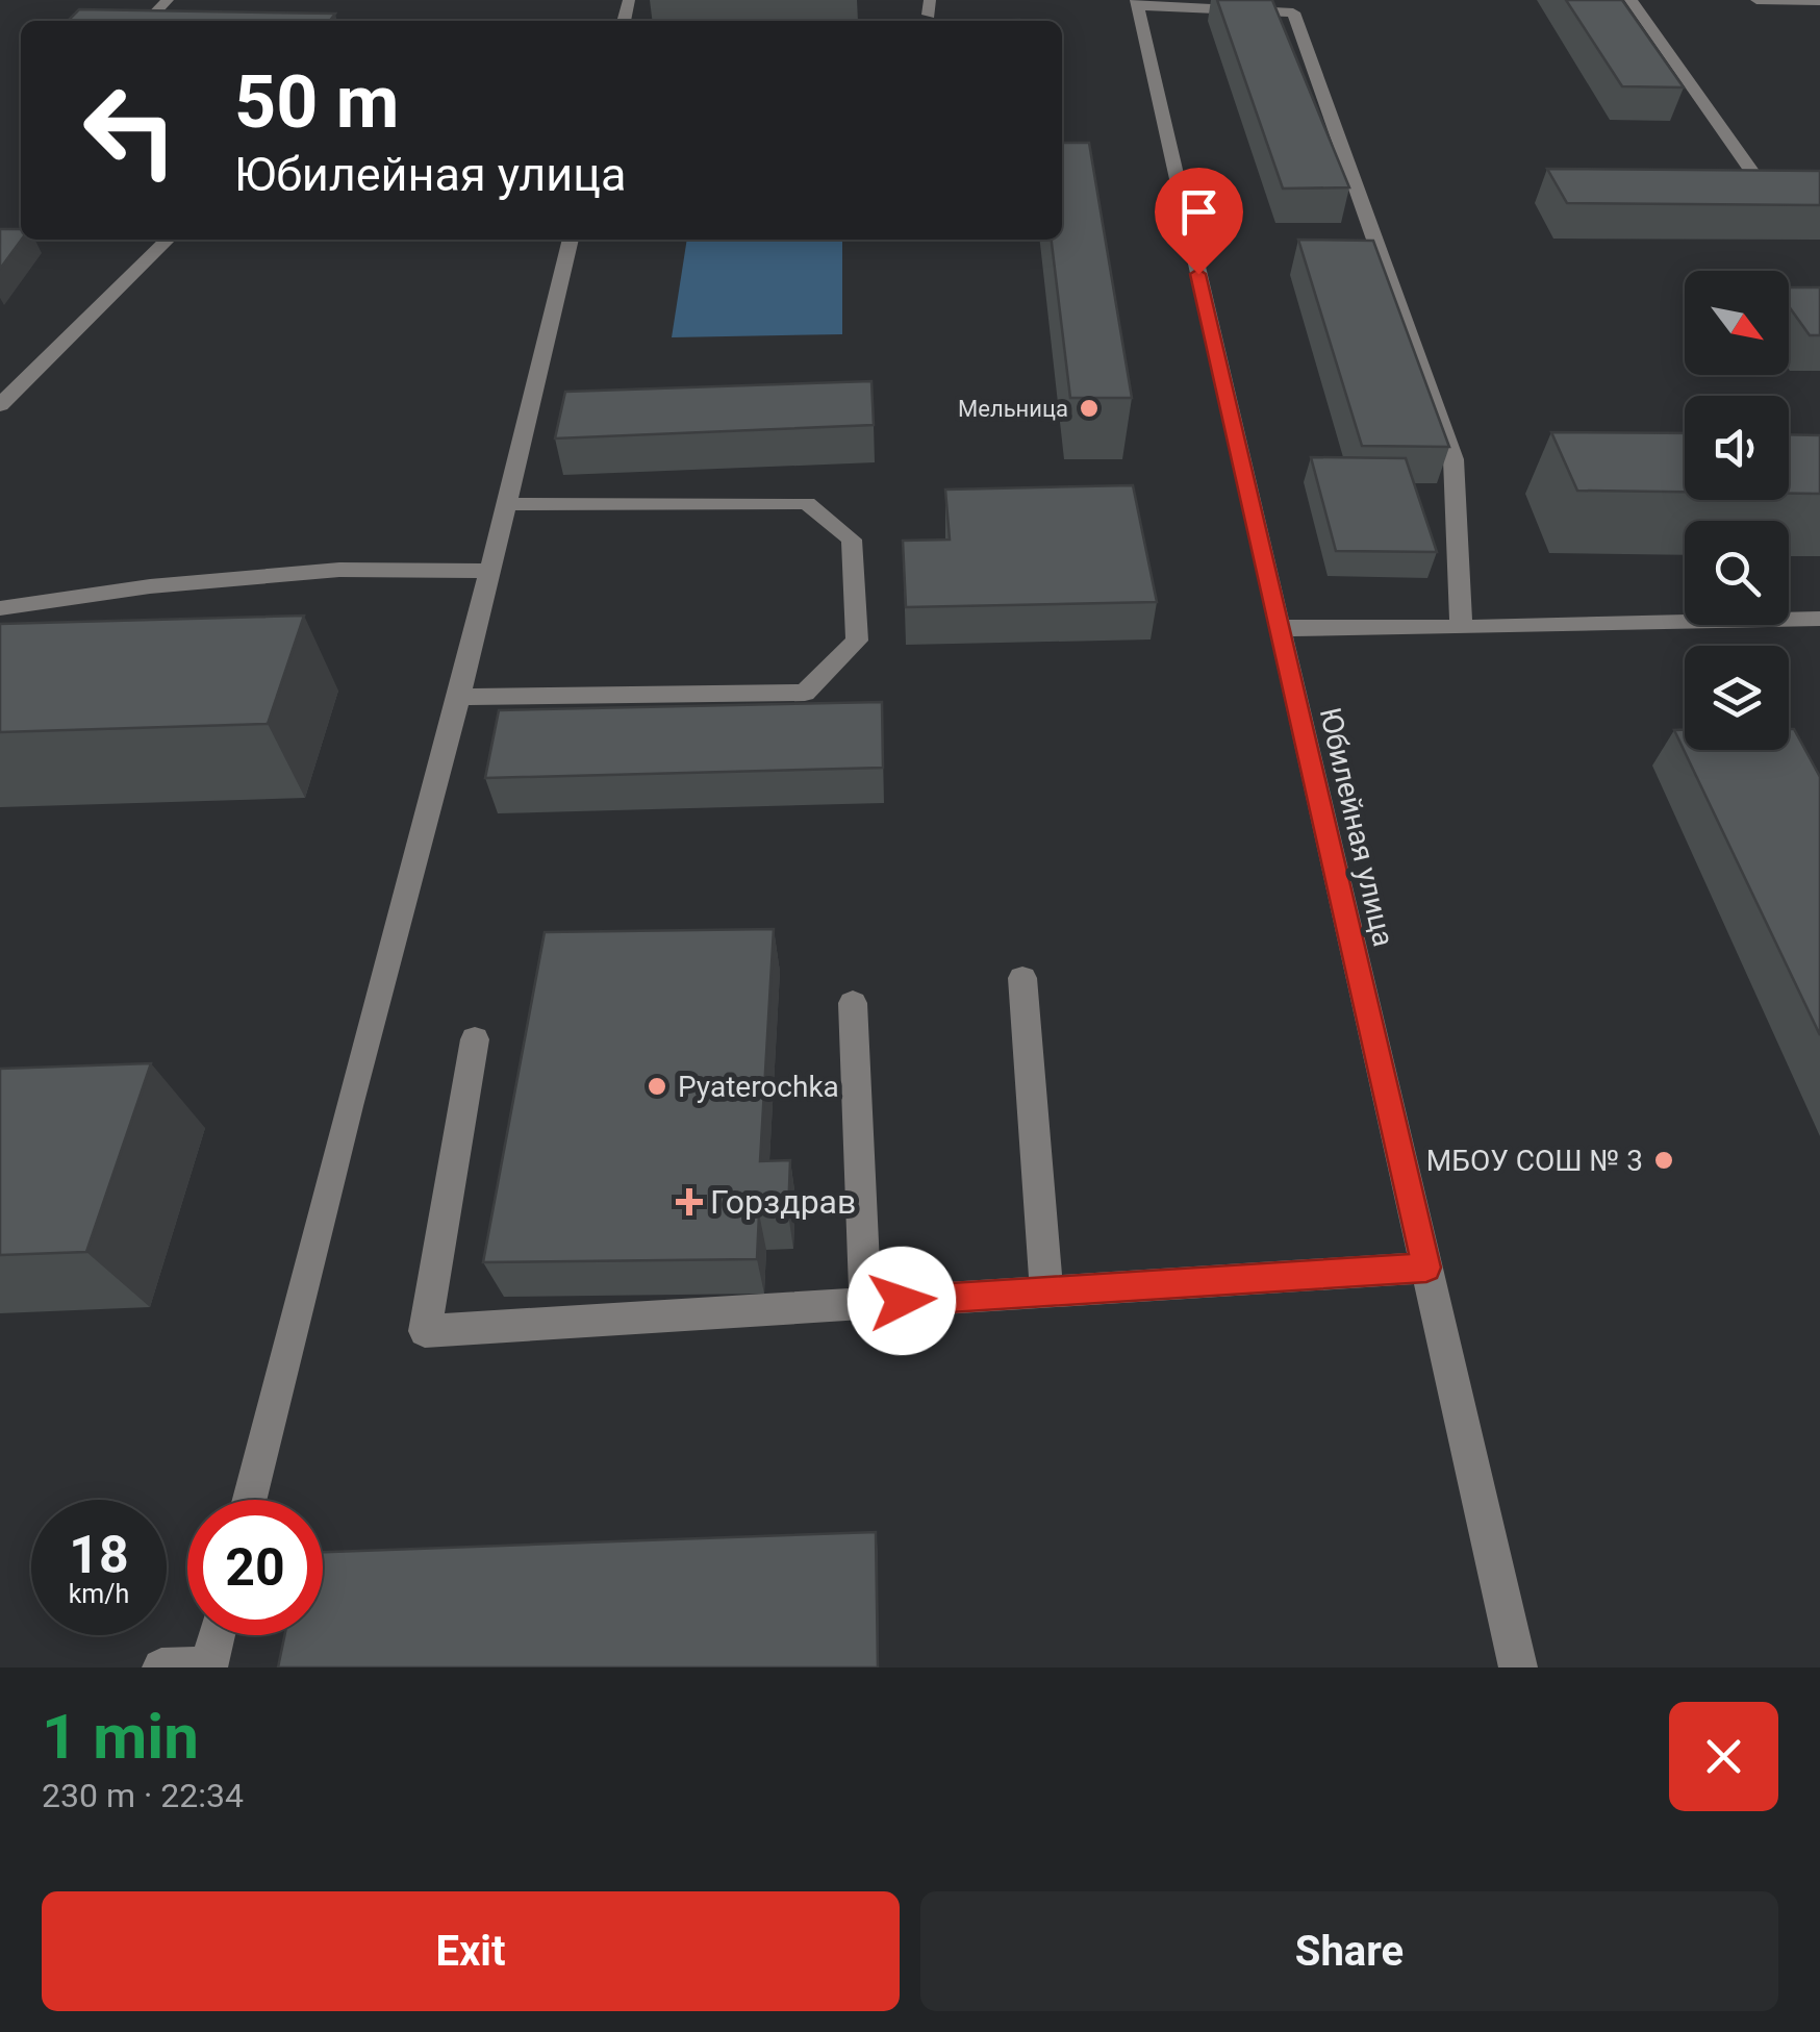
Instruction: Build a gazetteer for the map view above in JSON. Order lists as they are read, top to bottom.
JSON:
{
  "streets": {
    "street": ["Юбилейная улица"]
  },
  "places": {
    "other": ["Мельница", "Pyaterochka", "МБОУ СОШ № 3"],
    "health": ["Горздрав"]
  },
  "north": "bottom right",
  "page": {
    "turn": ["50 m", "Юбилейная улица"],
    "speed": "18 km/h",
    "limit": "20",
    "heading": ["1 min", "230 m · 22:34"],
    "buttons": ["Exit", "Share"]
  }
}
